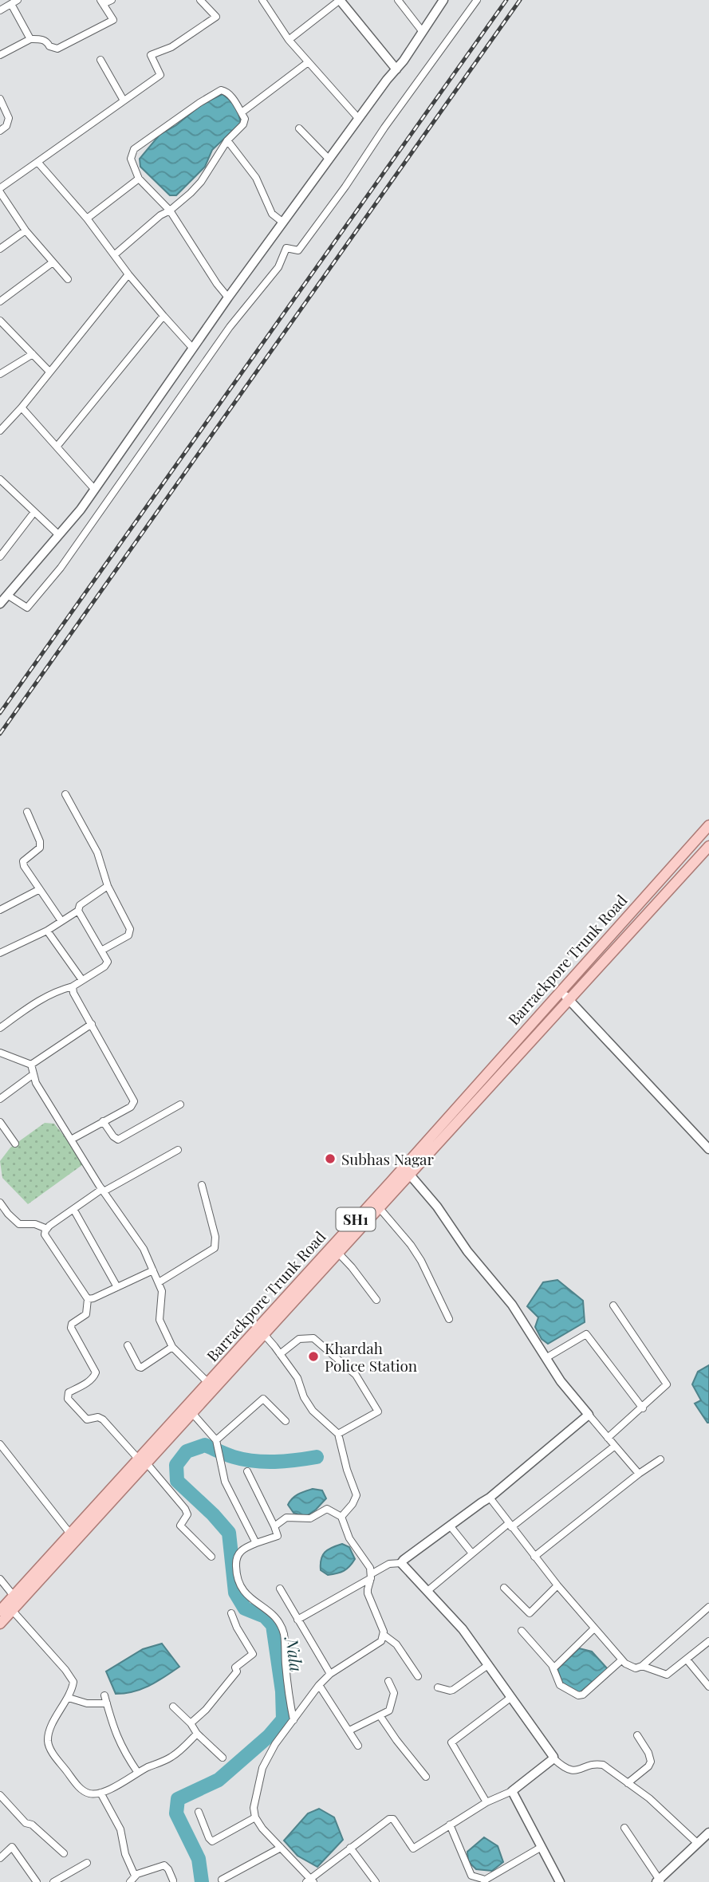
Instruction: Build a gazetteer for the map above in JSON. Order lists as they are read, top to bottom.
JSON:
{
  "streets": {
    "main road": ["Barrackpore Trunk Road", "SH1"]
  },
  "water": ["Nala"],
  "places": ["Subhas Nagar", "Khardah Police Station"]
}
